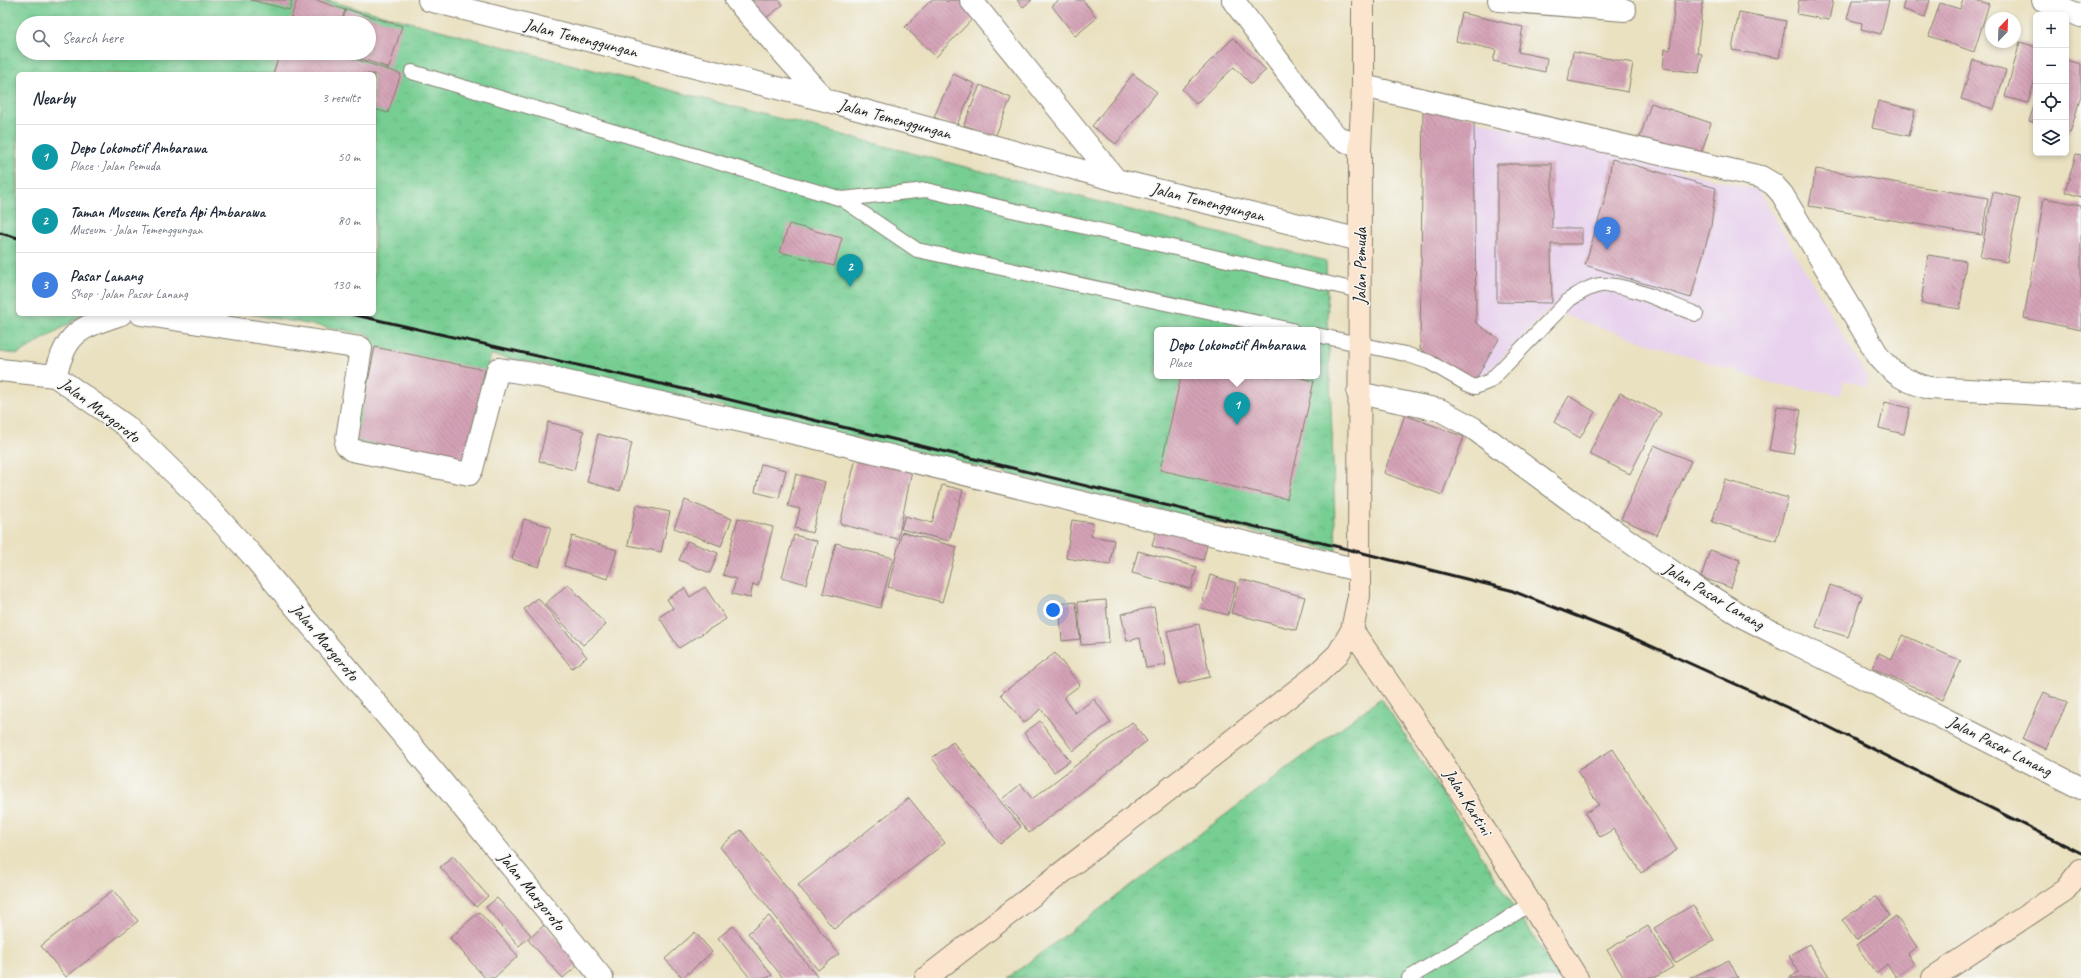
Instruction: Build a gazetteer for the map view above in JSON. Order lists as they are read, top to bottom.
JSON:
{
  "streets": {
    "main road": ["Jalan Pemuda", "Jalan Kartini"],
    "street": ["Jalan Temenggungan", "Jalan Margoroto", "Jalan Pasar Lanang"]
  },
  "crossings": [
    ["Jalan Temenggungan", "Jalan Pemuda"],
    ["Jalan Pemuda", "Jalan Pasar Lanang"],
    ["Jalan Pemuda", "Jalan Kartini"]
  ],
  "north": "top right",
  "page": {
    "map_buttons": ["+", "−"],
    "search": "Search here",
    "heading": ["Nearby", "3 results"],
    "list": [
      {
        "mark": "1",
        "name": "Depo Lokomotif Ambarawa",
        "note": "Place · Jalan Pemuda",
        "value": "50 m"
      },
      {
        "mark": "2",
        "name": "Taman Museum Kereta Api Ambarawa",
        "note": "Museum · Jalan Temenggungan",
        "value": "80 m"
      },
      {
        "mark": "3",
        "name": "Pasar Lanang",
        "note": "Shop · Jalan Pasar Lanang",
        "value": "130 m"
      }
    ],
    "pins": ["3", "2", "1"],
    "popup": ["Depo Lokomotif Ambarawa", "Place"]
  }
}
